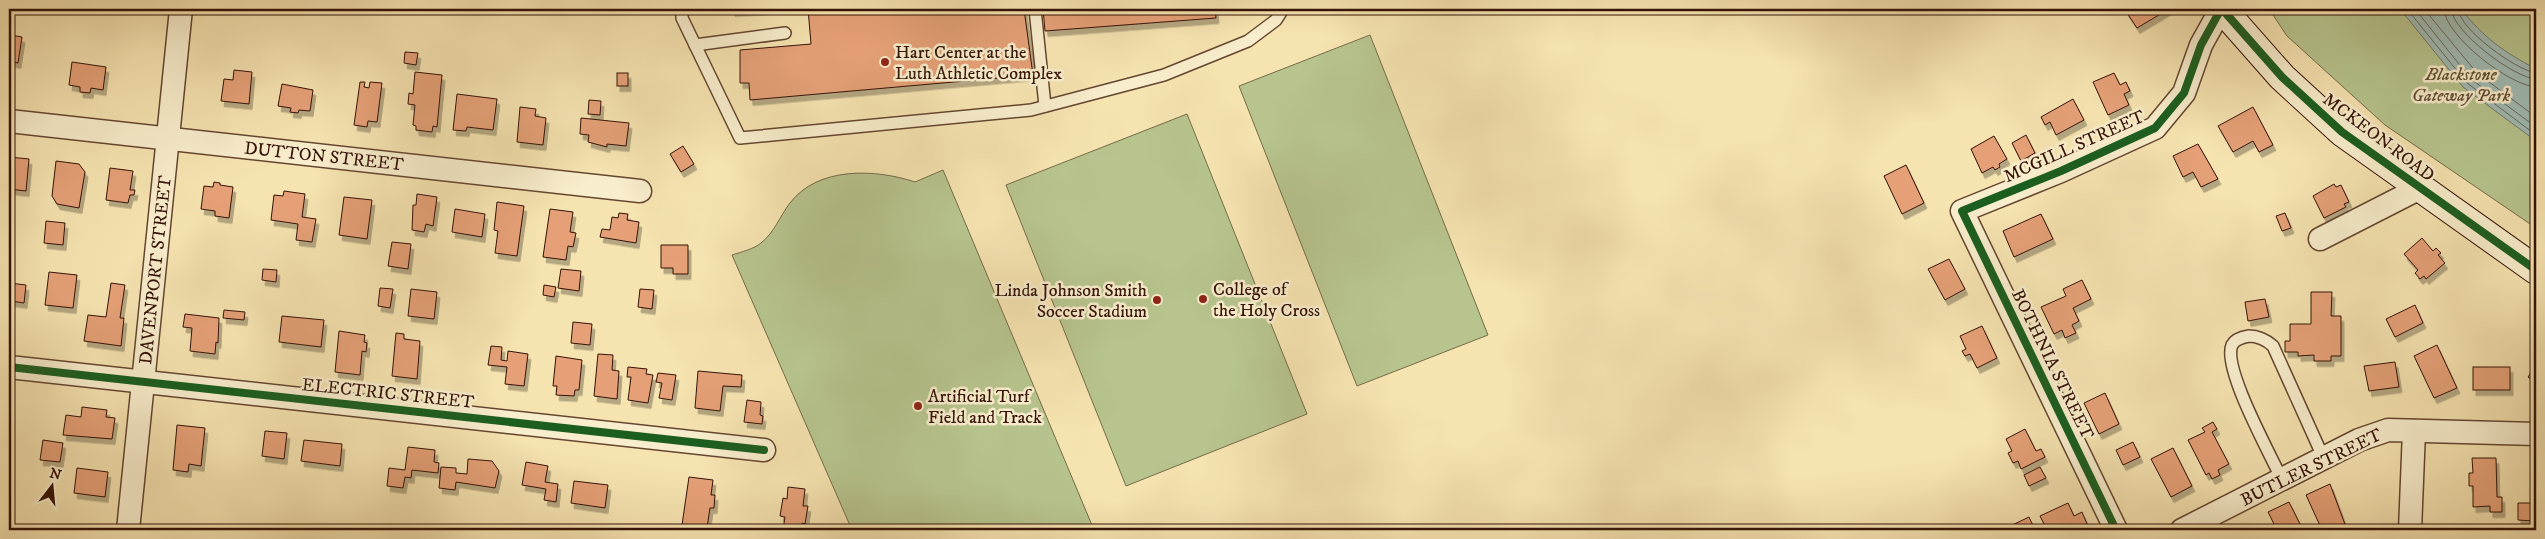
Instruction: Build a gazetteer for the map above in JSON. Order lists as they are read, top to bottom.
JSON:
{
  "streets": {
    "main road": ["MCKEON ROAD"],
    "street": [
      "MCGILL STREET",
      "DUTTON STREET",
      "DAVENPORT STREET",
      "BOTHNIA STREET",
      "ELECTRIC STREET",
      "BUTLER STREET"
    ]
  },
  "crossings": [
    ["MCKEON ROAD", "MCGILL STREET"],
    ["MCGILL STREET", "BOTHNIA STREET"],
    ["DUTTON STREET", "DAVENPORT STREET"],
    ["DAVENPORT STREET", "ELECTRIC STREET"]
  ],
  "parks": ["Blackstone Gateway Park"],
  "places": [
    "Hart Center at the Luth Athletic Complex",
    "College of the Holy Cross",
    "Linda Johnson Smith Soccer Stadium",
    "Artificial Turf Field and Track"
  ],
  "north": "top"
}
